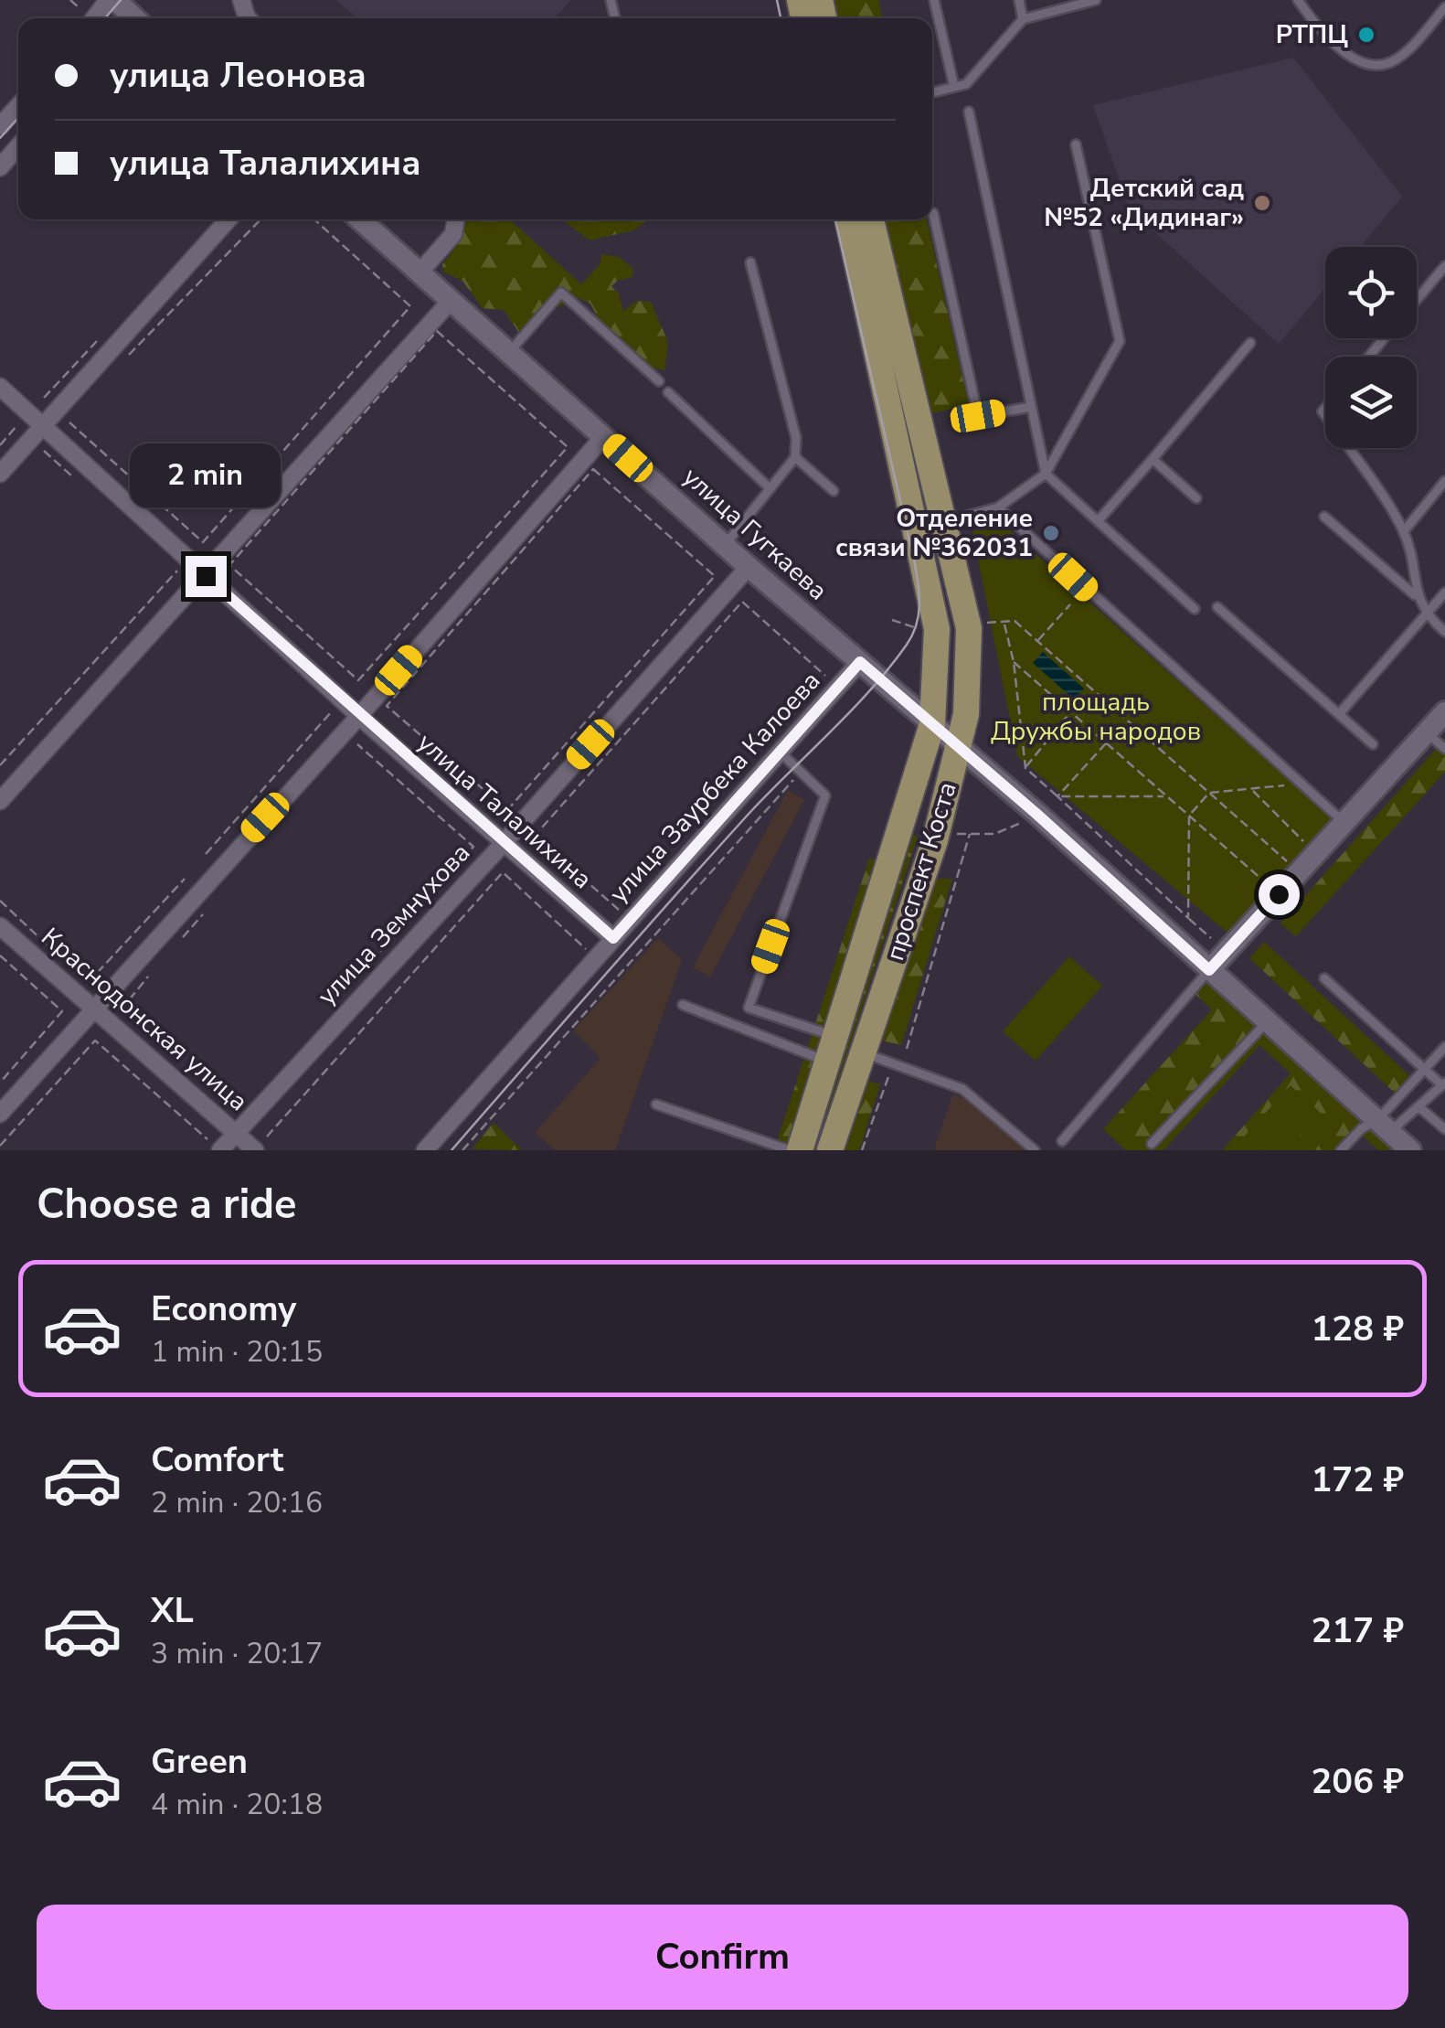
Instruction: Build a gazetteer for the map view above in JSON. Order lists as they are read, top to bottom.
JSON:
{
  "streets": {
    "main road": ["проспект Коста"],
    "street": [
      "улица Гугкаева",
      "улица Заурбека Калоева",
      "улица Талалихина",
      "улица Земнухова",
      "Краснодонская улица"
    ]
  },
  "crossings": [
    ["улица Гугкаева", "улица Заурбека Калоева"],
    ["улица Гугкаева", "проспект Коста"],
    ["улица Гугкаева", "улица Земнухова"],
    ["улица Заурбека Калоева", "улица Талалихина"],
    ["улица Талалихина", "улица Земнухова"],
    ["улица Земнухова", "Краснодонская улица"]
  ],
  "parks": ["площадь Дружбы народов"],
  "places": ["РТПЦ", "Детский сад №52 «Дидинаг»", "Отделение связи №362031"],
  "page": {
    "banner": ["улица Леонова", "улица Талалихина"],
    "bubble": "2 min",
    "heading": "Choose a ride",
    "list": [
      {
        "name": "Economy",
        "note": "1 min · 20:15",
        "value": "128 ₽"
      },
      {
        "name": "Comfort",
        "note": "2 min · 20:16",
        "value": "172 ₽"
      },
      {
        "name": "XL",
        "note": "3 min · 20:17",
        "value": "217 ₽"
      },
      {
        "name": "Green",
        "note": "4 min · 20:18",
        "value": "206 ₽"
      }
    ],
    "buttons": "Confirm"
  }
}
